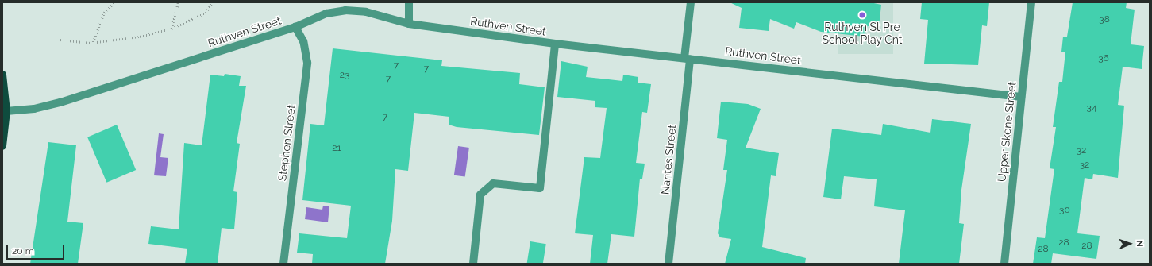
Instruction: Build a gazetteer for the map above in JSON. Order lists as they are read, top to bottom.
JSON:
{
  "streets": {
    "street": [
      "Ruthven Street",
      "Upper Skene Street",
      "Stephen Street",
      "Nantes Street"
    ]
  },
  "crossings": [
    ["Ruthven Street", "Upper Skene Street"],
    ["Ruthven Street", "Stephen Street"],
    ["Ruthven Street", "Nantes Street"]
  ],
  "places": ["Ruthven St Pre School Play Cnt"],
  "house_numbers": [
    "38",
    "36",
    "7",
    "7",
    "23",
    "7",
    "34",
    "7",
    "21",
    "32",
    "32",
    "30",
    "28",
    "28",
    "28"
  ],
  "scale_bar": "20 m",
  "north": "right"
}
